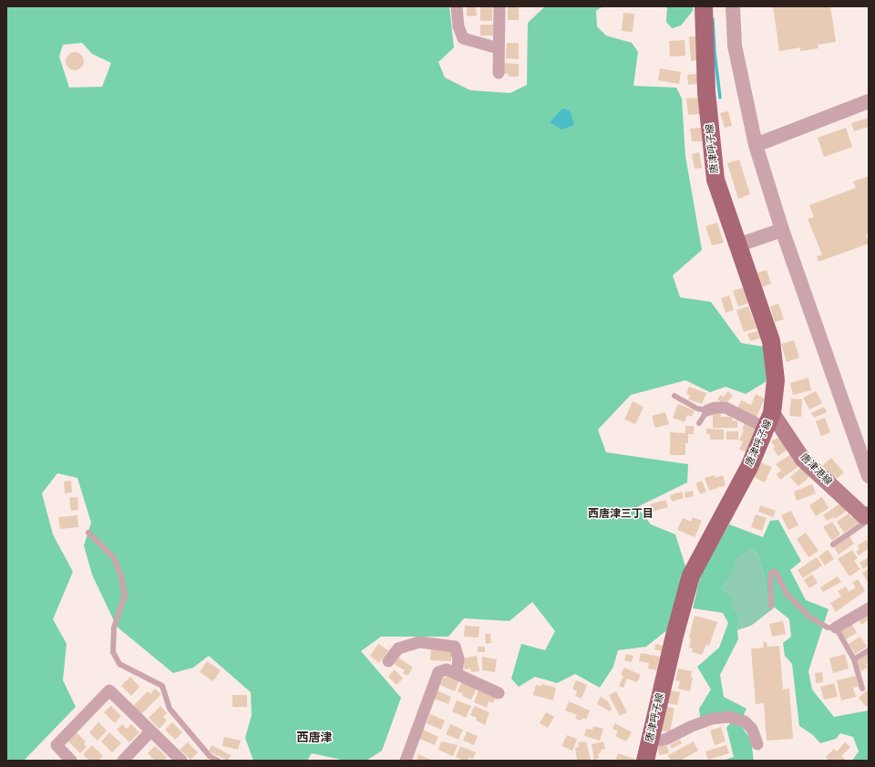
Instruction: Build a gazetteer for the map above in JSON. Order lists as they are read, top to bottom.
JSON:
{
  "streets": {
    "main road": ["唐津呼子線", "唐津港線"]
  },
  "crossings": [
    ["唐津呼子線", "唐津港線"]
  ],
  "districts": ["西唐津三丁目", "西唐津"]
}
